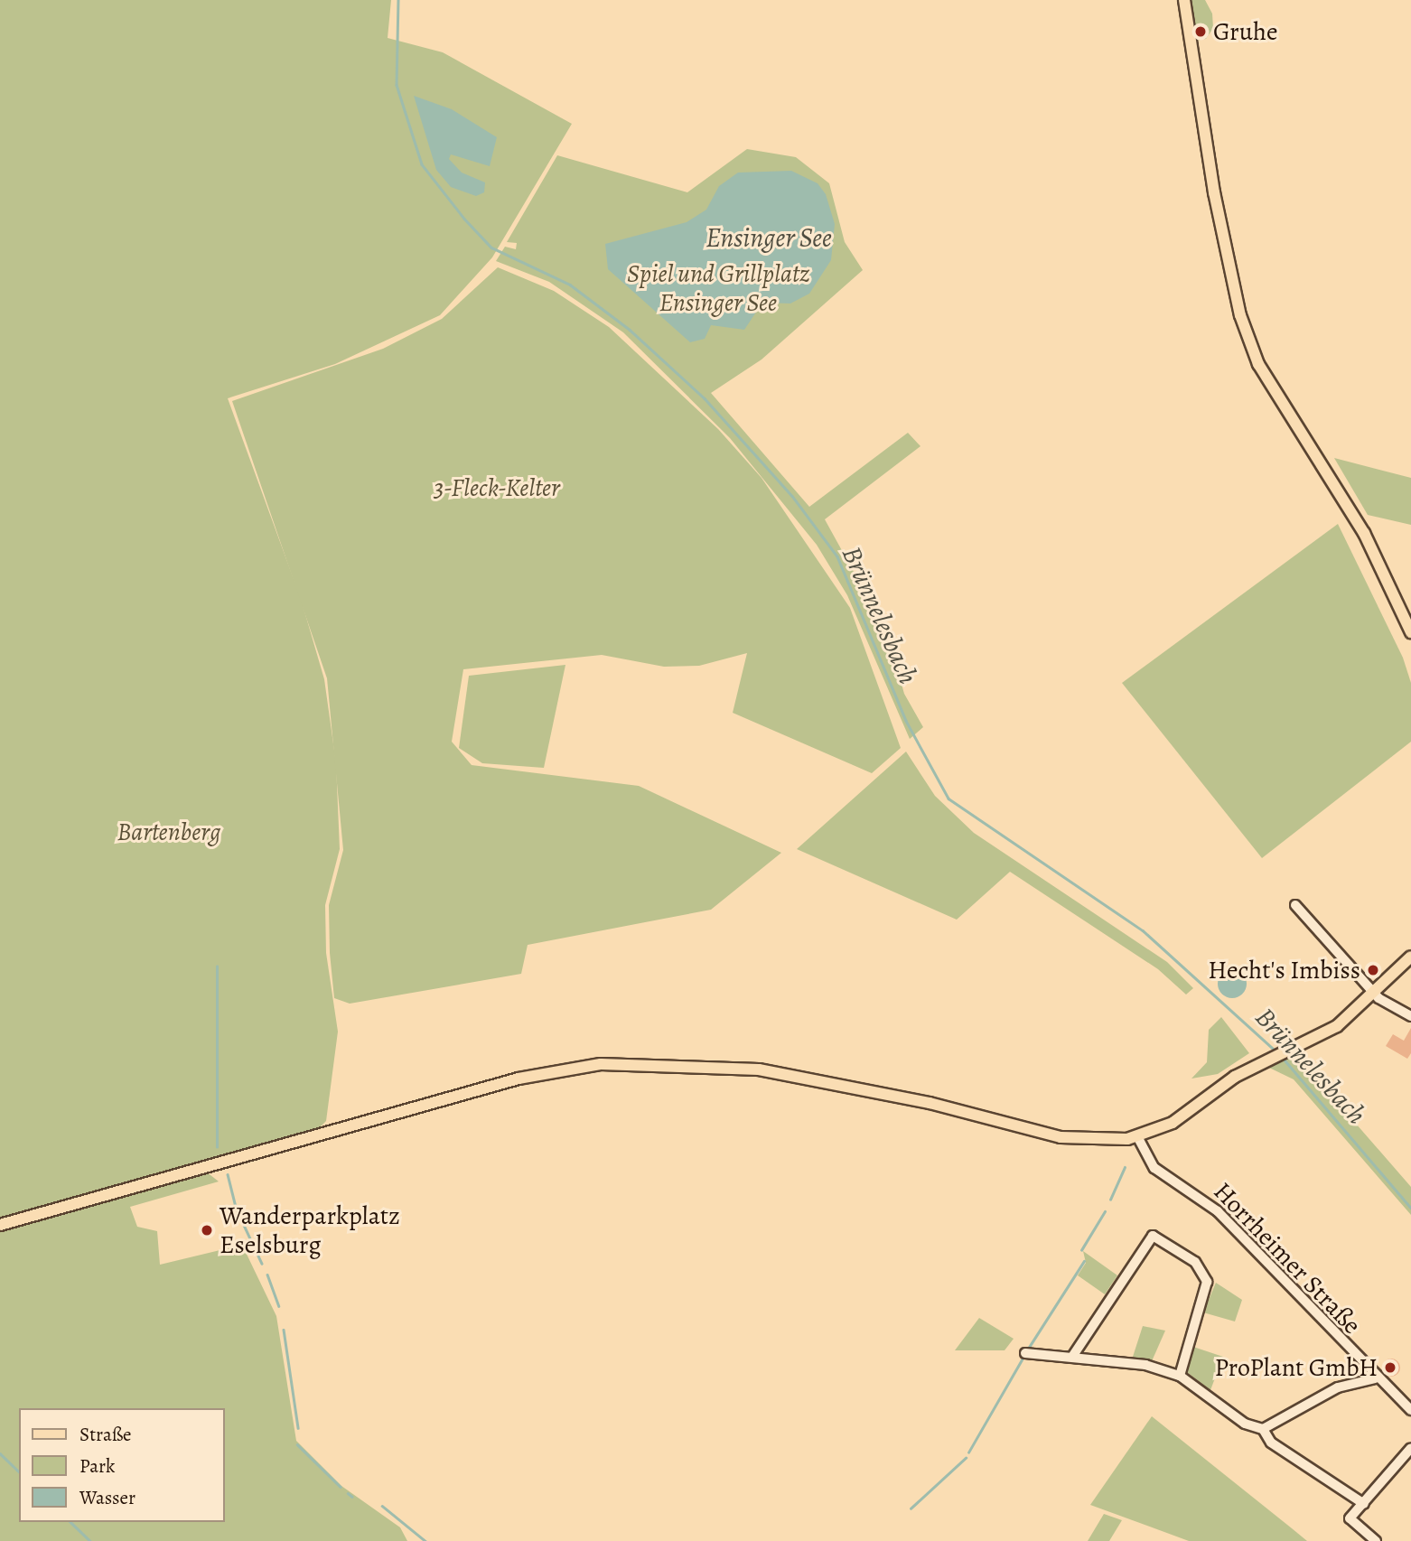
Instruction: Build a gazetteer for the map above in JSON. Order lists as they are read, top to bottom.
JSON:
{
  "streets": {
    "street": ["Horrheimer Straße"]
  },
  "water": ["Ensinger See", "Brünnelesbach"],
  "parks": ["Spiel und Grillplatz Ensinger See", "3-Fleck-Kelter", "Bartenberg"],
  "places": [
    "Gruhe",
    "Hecht's Imbiss",
    "Wanderparkplatz Eselsburg",
    "ProPlant GmbH"
  ],
  "legend": ["Straße", "Park", "Wasser"]
}
